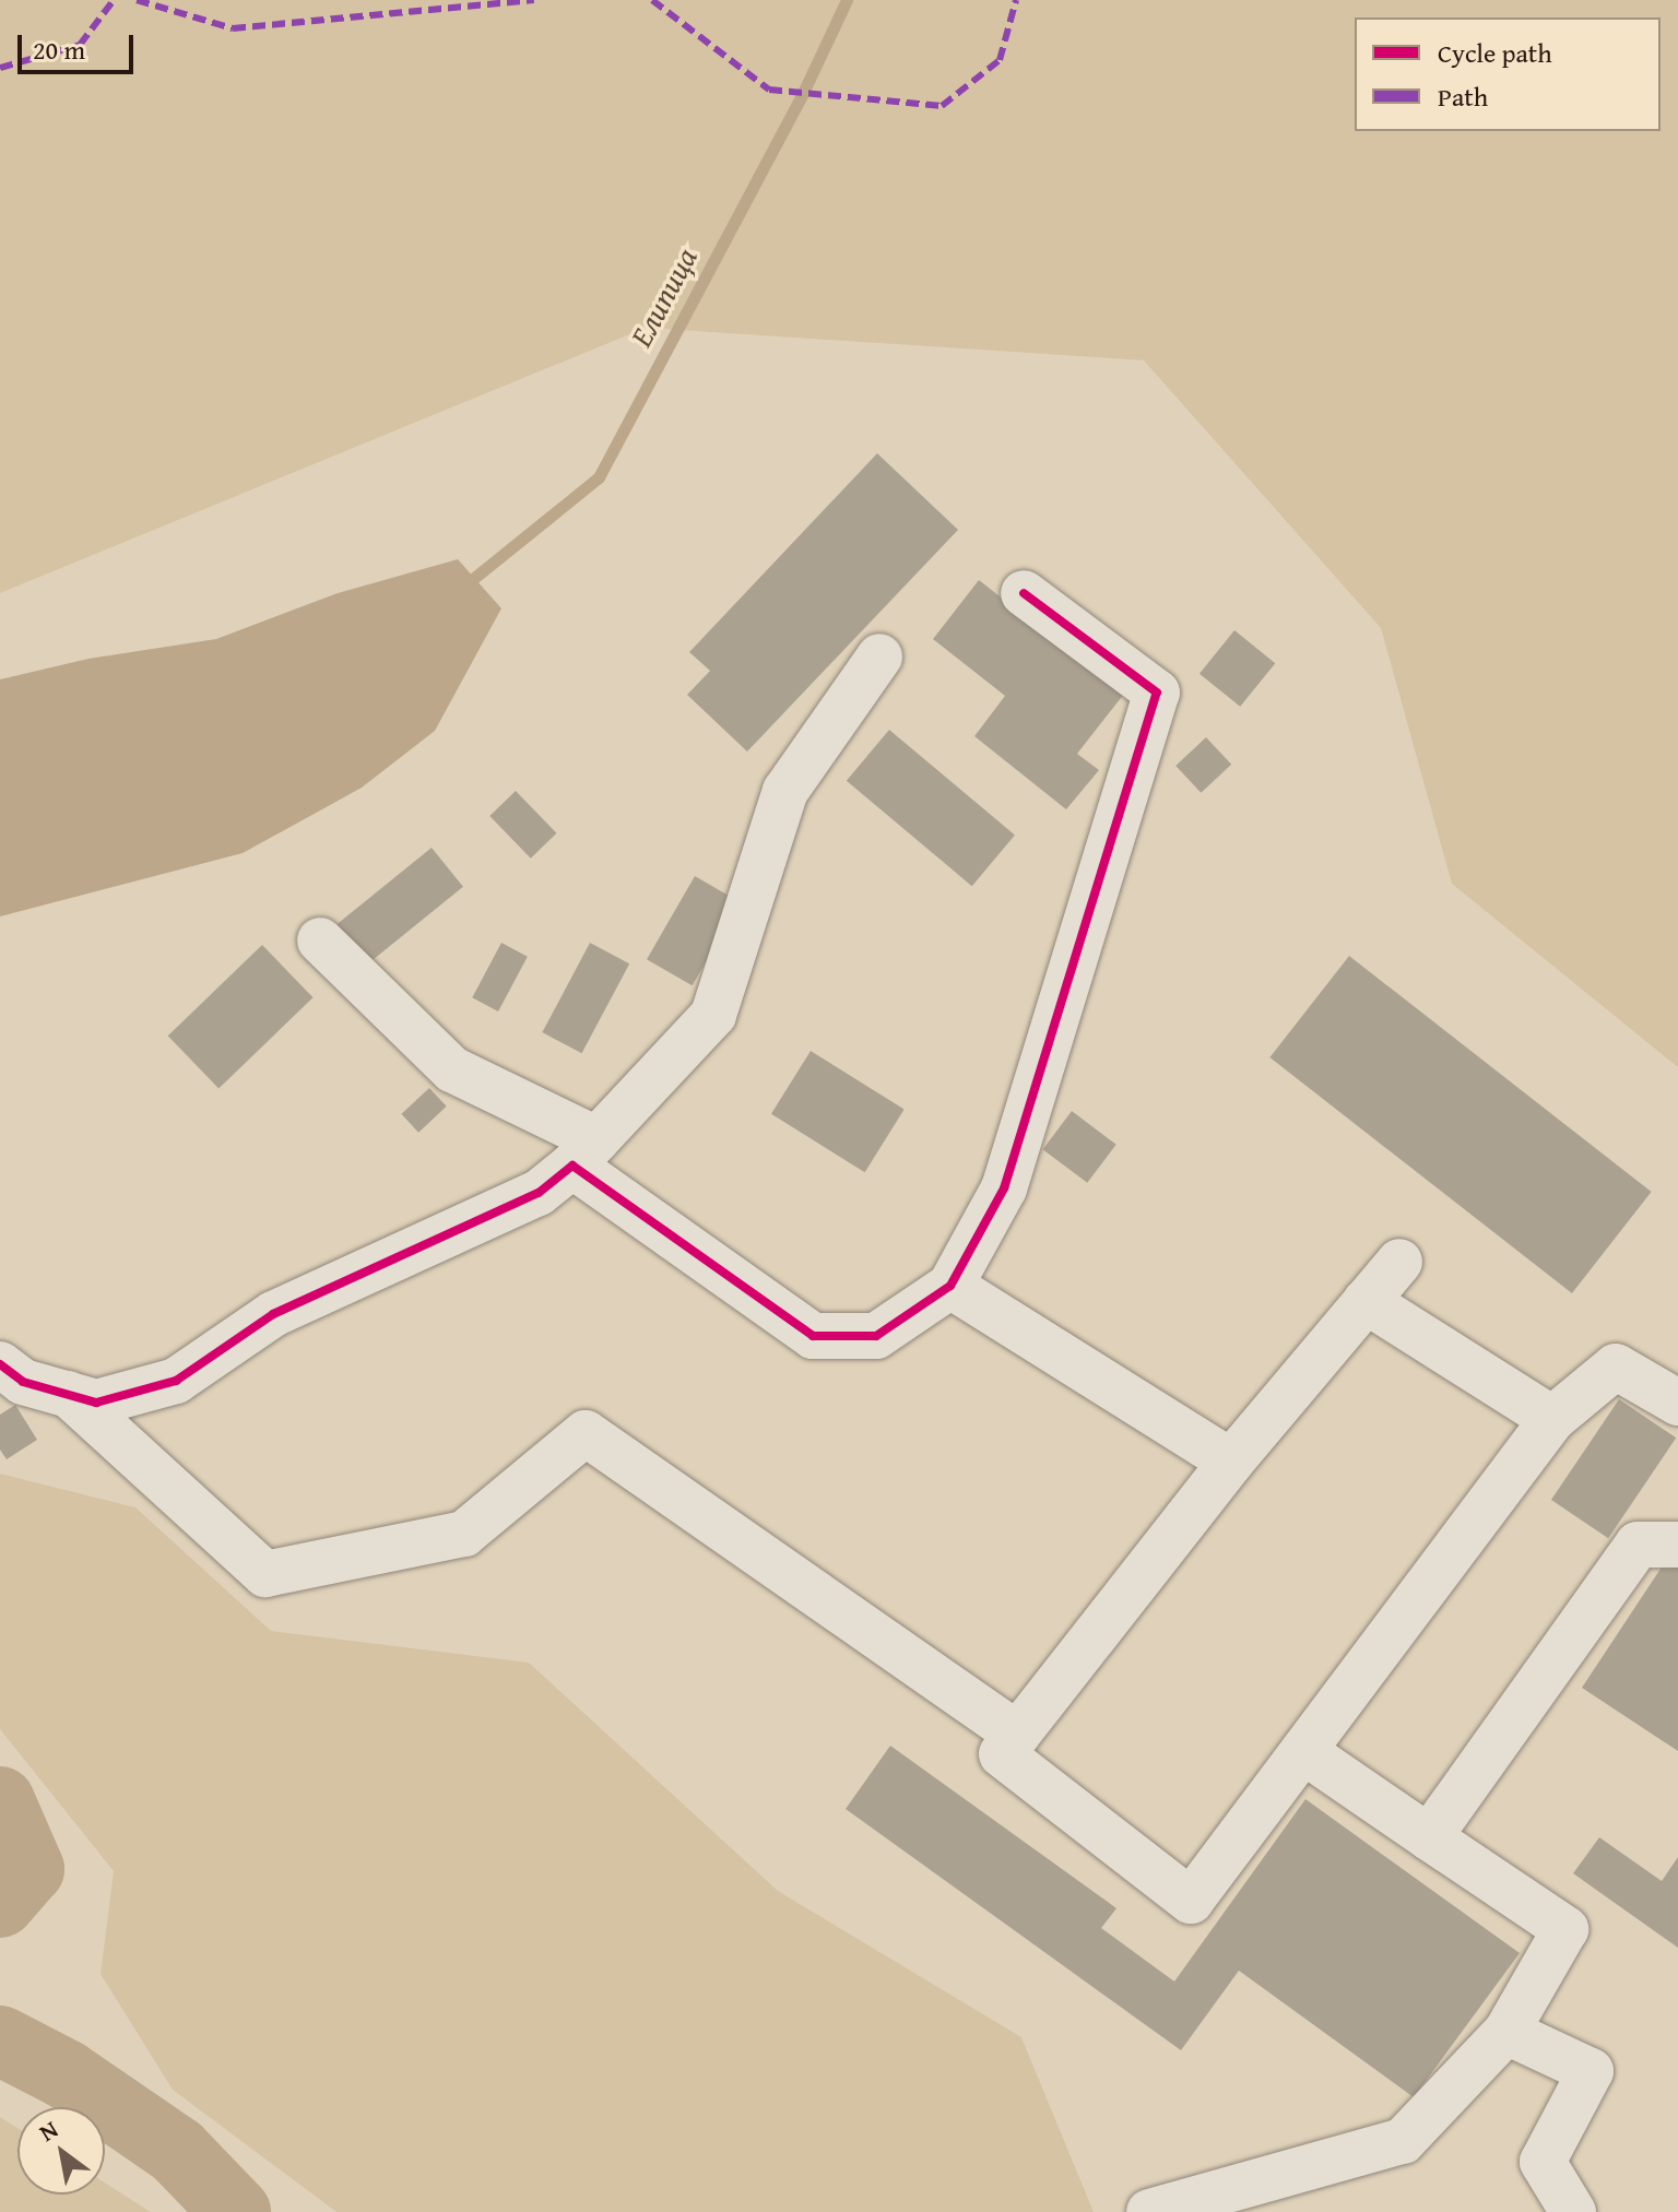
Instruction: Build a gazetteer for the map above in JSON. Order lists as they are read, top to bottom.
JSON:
{
  "water": ["Елипица"],
  "legend": ["Cycle path", "Path"],
  "scale_bar": "20 m",
  "north": "top left"
}
